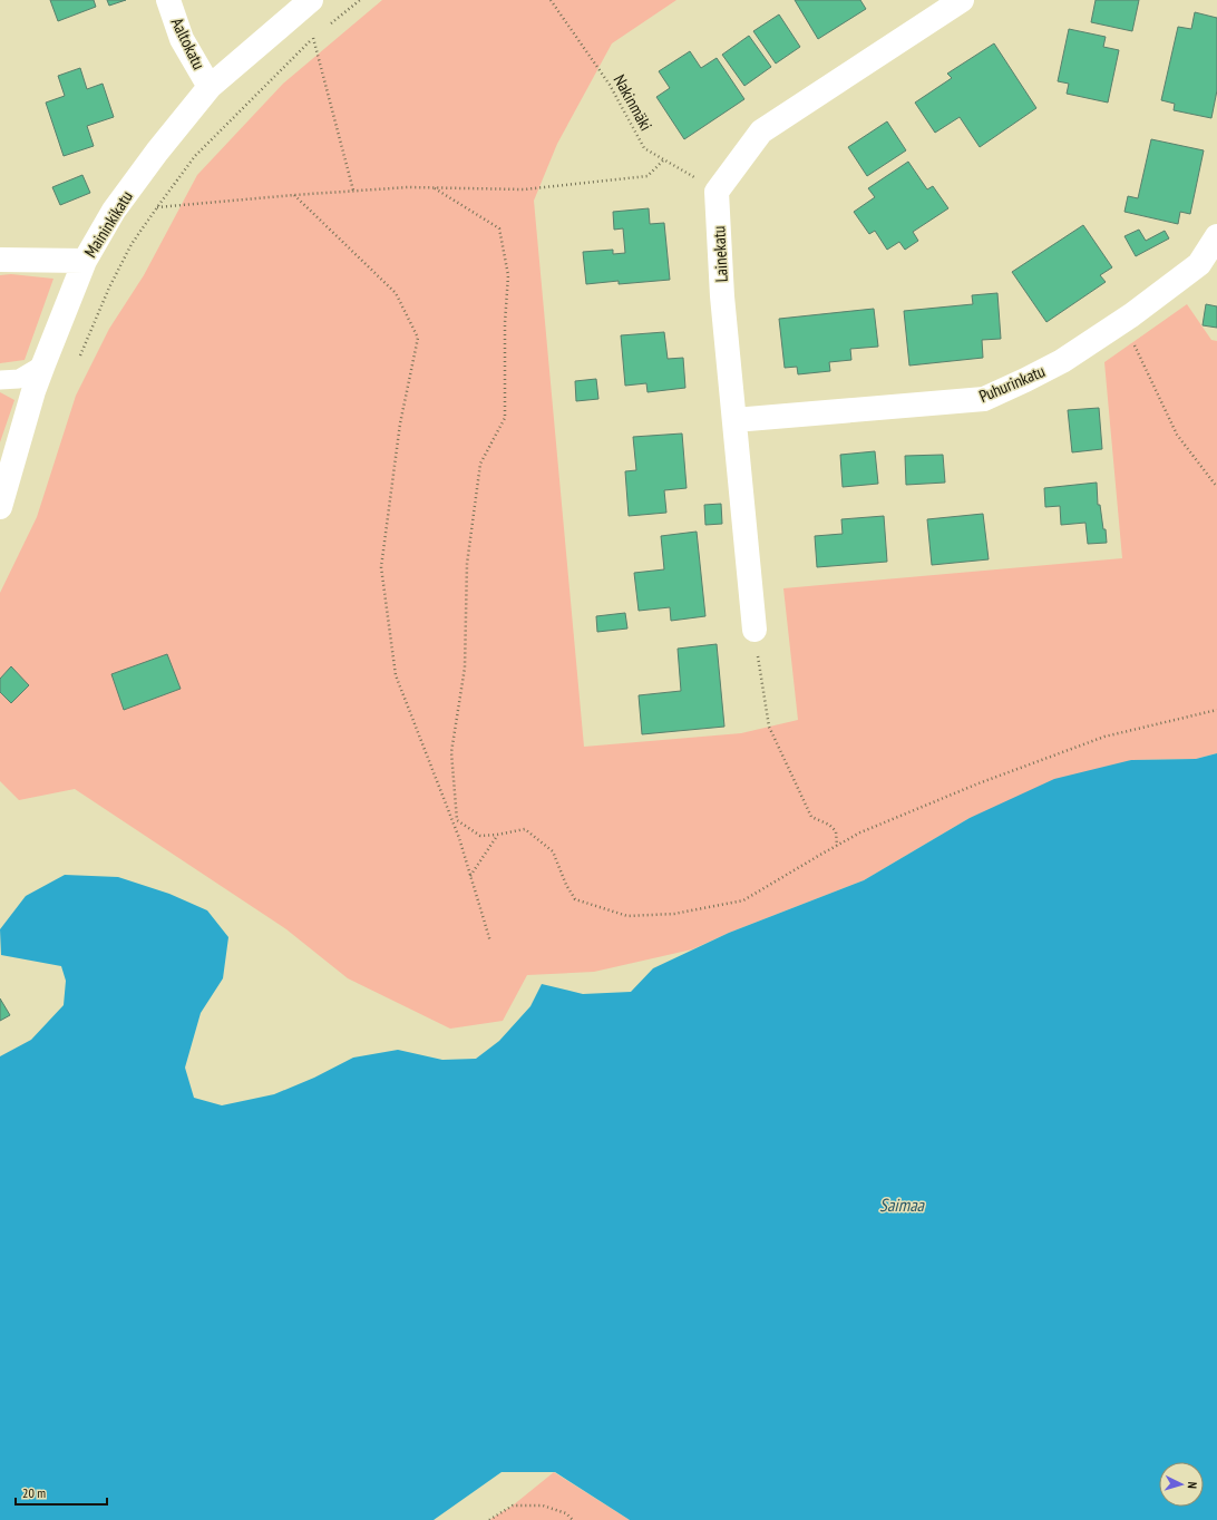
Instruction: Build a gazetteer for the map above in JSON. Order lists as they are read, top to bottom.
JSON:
{
  "streets": {
    "street": [
      "Aaltokatu",
      "Maininkikatu",
      "Lainekatu",
      "Puhurinkatu"
    ],
    "path": ["Nakinmäki"]
  },
  "crossings": [
    ["Aaltokatu", "Maininkikatu"],
    ["Nakinmäki", "Lainekatu"],
    ["Lainekatu", "Puhurinkatu"]
  ],
  "water": ["Saimaa"],
  "scale_bar": "20 m",
  "north": "right"
}
